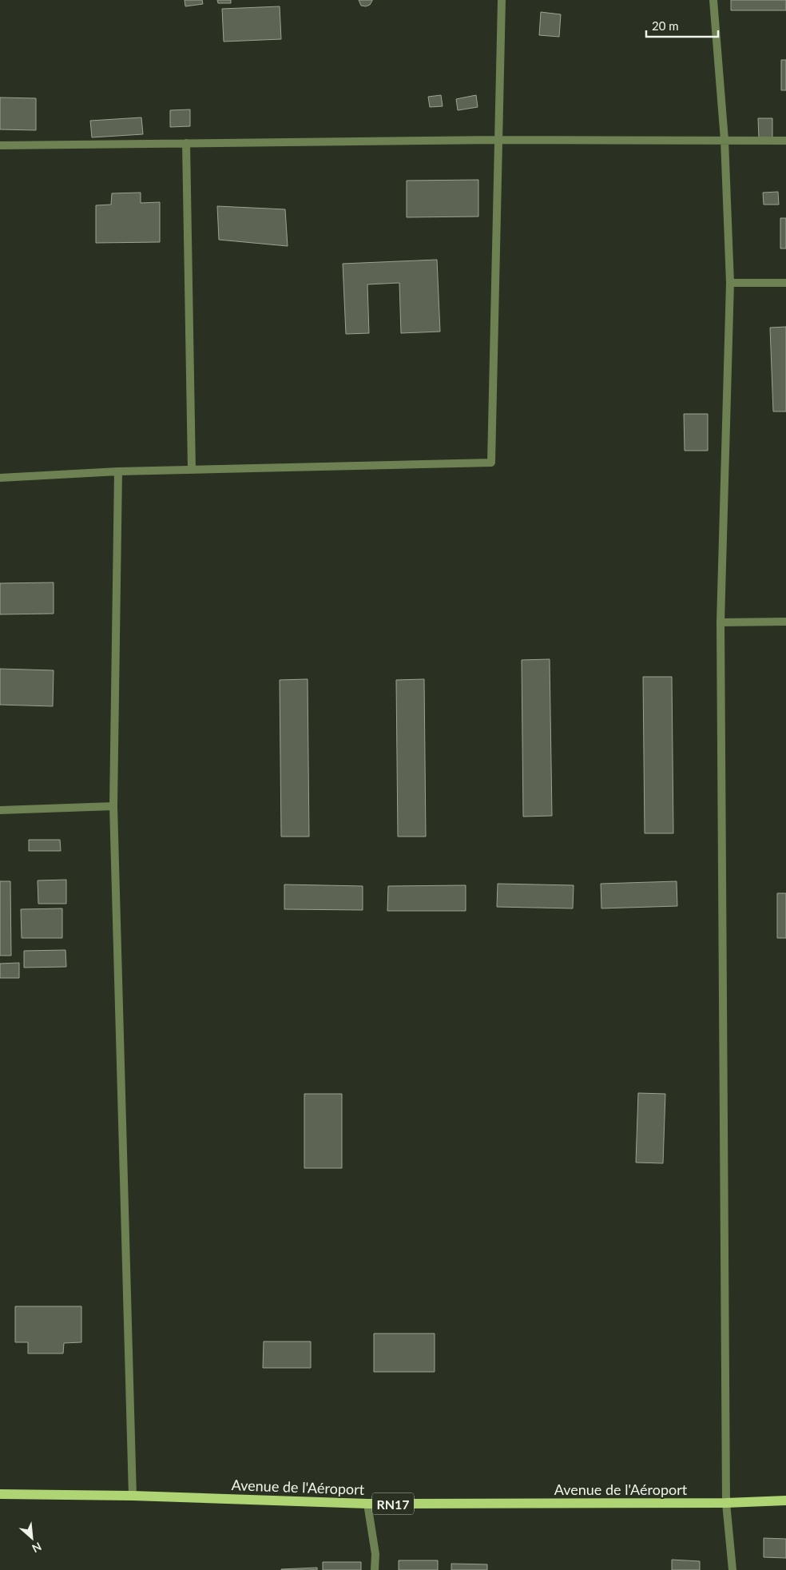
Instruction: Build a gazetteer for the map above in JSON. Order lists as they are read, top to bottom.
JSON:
{
  "streets": {
    "main road": ["Avenue de l'Aéroport", "RN17"]
  },
  "scale_bar": "20 m",
  "north": "bottom right"
}
